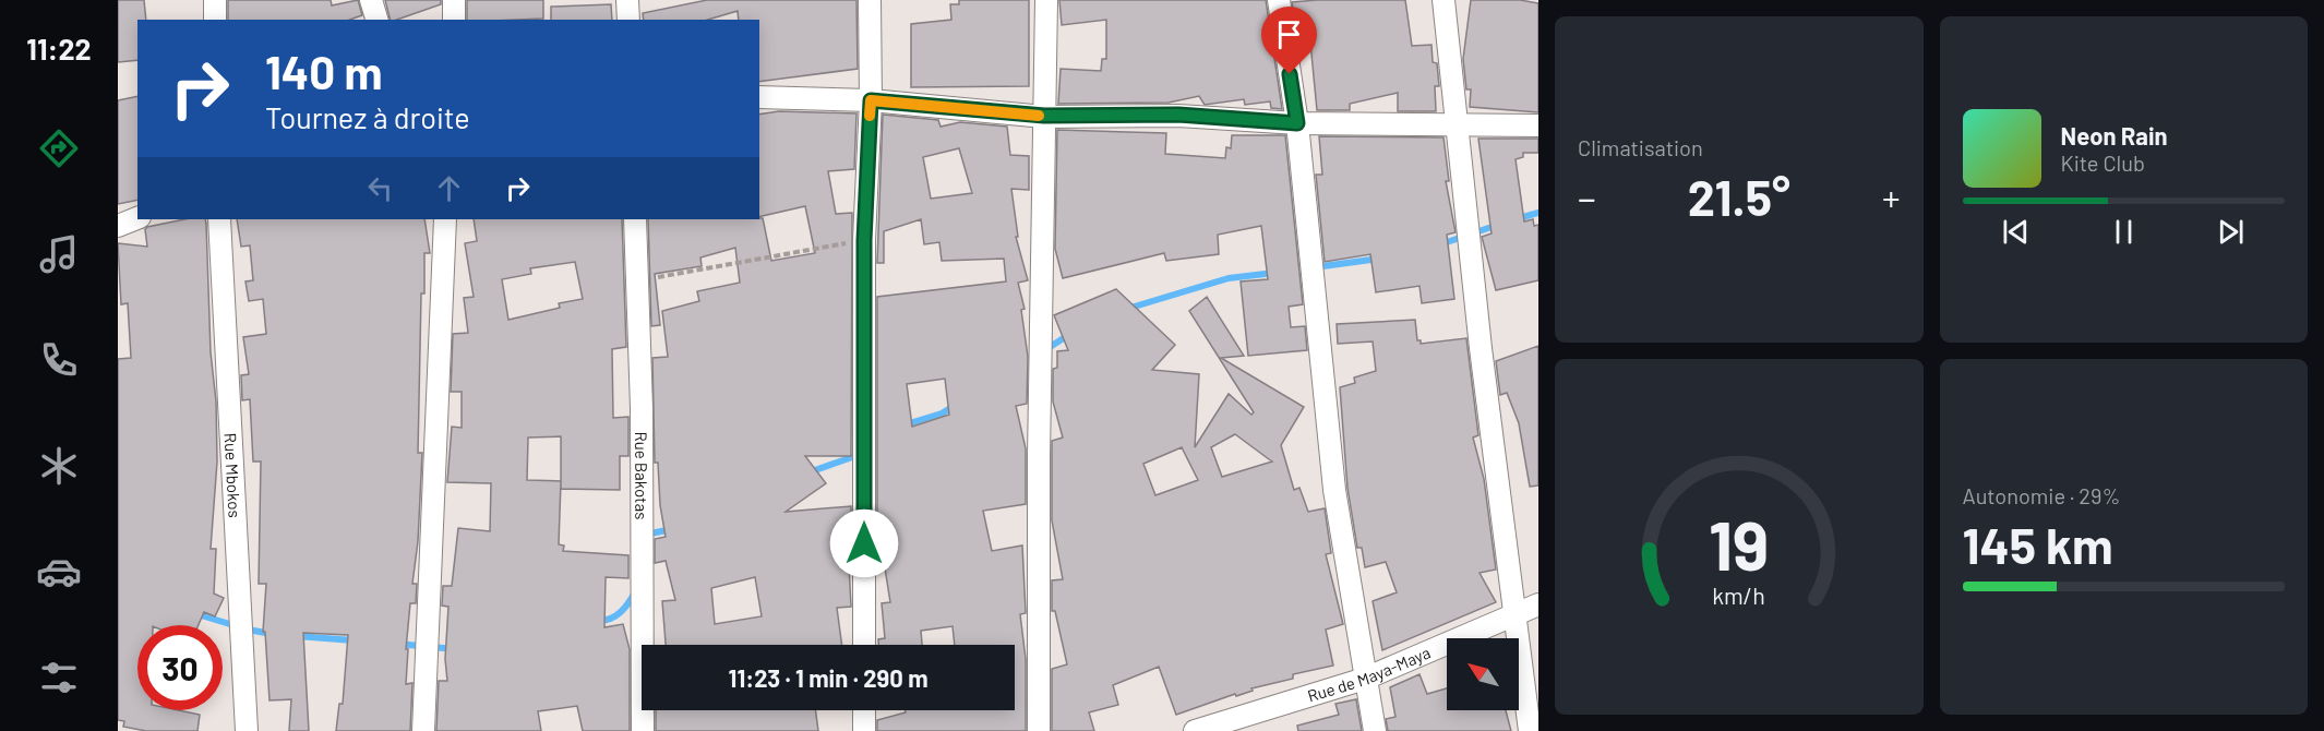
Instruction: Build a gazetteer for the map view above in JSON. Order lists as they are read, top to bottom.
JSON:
{
  "streets": {
    "street": ["Rue Mbokos", "Rue Bakotas", "Rue de Maya-Maya"]
  },
  "north": "top left",
  "page": {
    "tabs": "11:22",
    "tile": [
      "Climatisation",
      ["Autonomie · 29%", "145 km"]
    ],
    "turn": ["140 m", "Tournez à droite"],
    "song": ["Neon Rain", "Kite Club"],
    "heat": ["−", "21.5°", "+"],
    "limit": "30",
    "trip": "11:23 · 1 min · 290 m",
    "gauge": ["19", "km/h"]
  }
}
